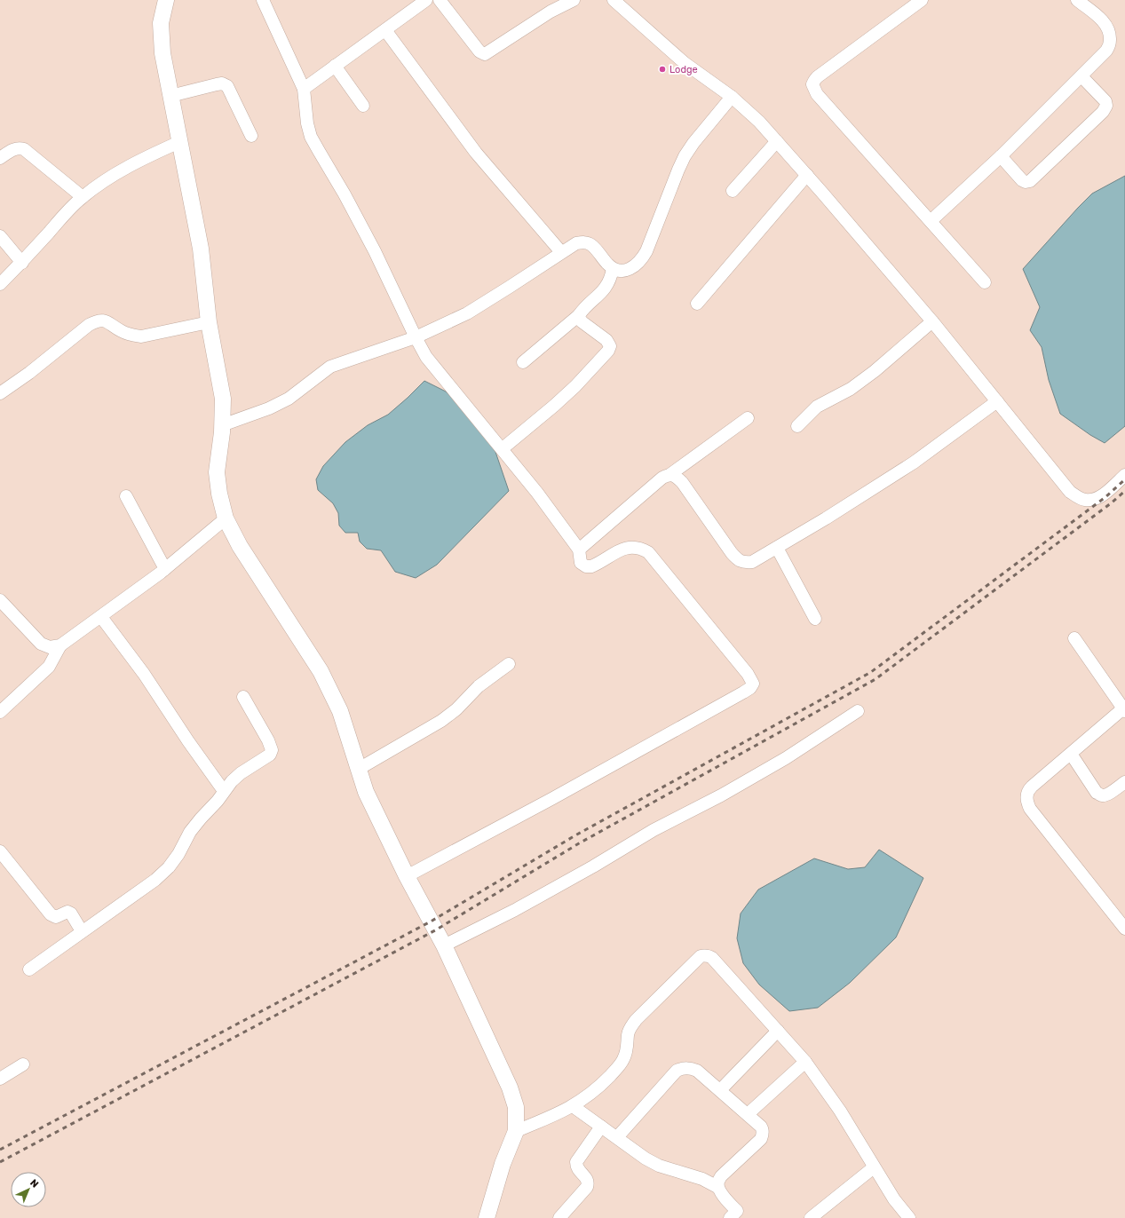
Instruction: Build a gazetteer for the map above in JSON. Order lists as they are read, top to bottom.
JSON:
{
  "places": ["Lodge"],
  "north": "top right"
}
